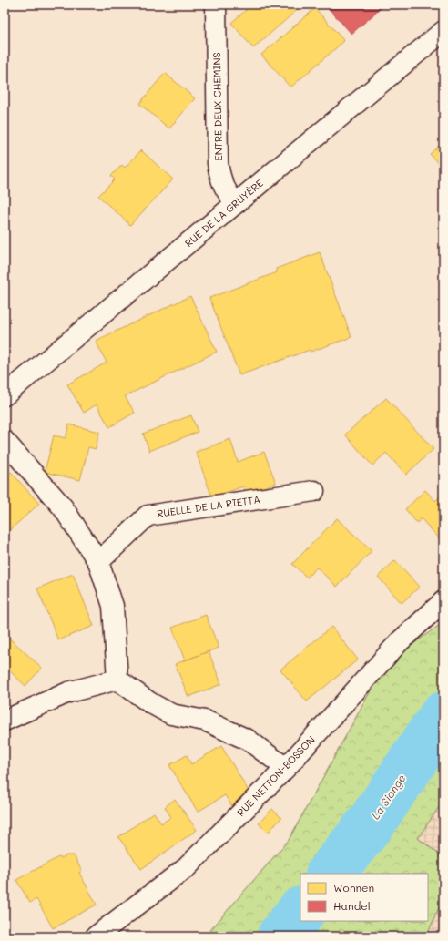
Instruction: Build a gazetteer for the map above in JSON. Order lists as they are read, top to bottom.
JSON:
{
  "streets": {
    "street": [
      "ENTRE DEUX CHEMINS",
      "RUE DE LA GRUYÈRE",
      "RUELLE DE LA RIETTA",
      "RUE NETTON-BOSSON"
    ]
  },
  "crossings": [
    ["ENTRE DEUX CHEMINS", "RUE DE LA GRUYÈRE"]
  ],
  "water": ["La Sionge"],
  "legend": ["Wohnen", "Handel"]
}
